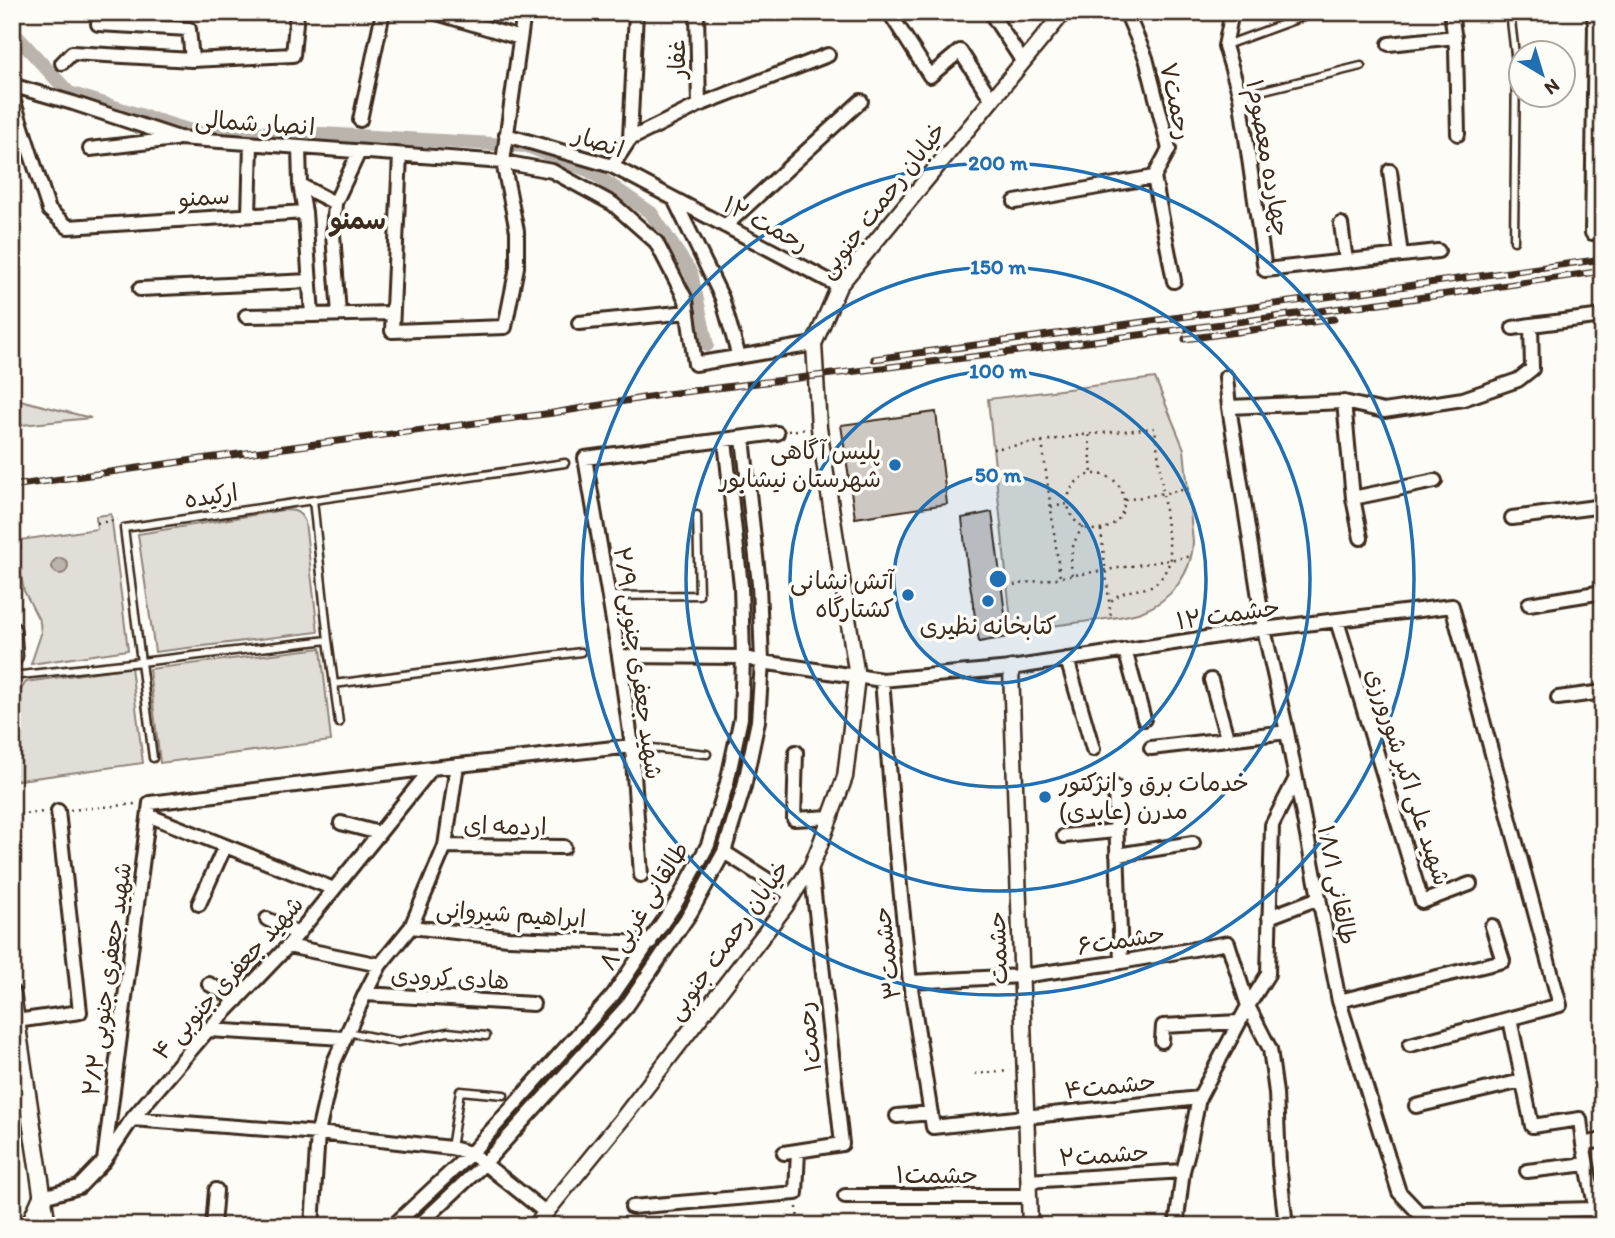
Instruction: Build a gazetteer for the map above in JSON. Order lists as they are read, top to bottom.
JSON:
{
  "streets": {
    "street": [
      "غفار",
      "رحمت۷",
      "انصار شمالی",
      "انصار",
      "چهارده معصوم۱",
      "سمنو",
      "خیابان رحمت جنوبی",
      "رحمت ۱۲",
      "حشمت ۱۲",
      "شهید جعفری جنوبی ۲/۹",
      "شهید علی اکبر شورورزی",
      "اردمه ای",
      "طالقانی ۱۸/۱",
      "طالقانی غربی ۸",
      "ابراهیم شیروانی",
      "حشمت۶",
      "حشمت",
      "حشمت۳",
      "شهید جعفری جنوبی ۴",
      "هادی کرودی",
      "شهید جعفری جنوبی ۲/۲",
      "رحمت۱",
      "حشمت۴",
      "حشمت۲",
      "حشمت۱"
    ],
    "lane": ["ارکیده"]
  },
  "crossings": [
    ["انصار", "رحمت ۱۲"],
    ["خیابان رحمت جنوبی", "رحمت ۱۲"],
    ["خیابان رحمت جنوبی", "حشمت ۱۲"],
    ["خیابان رحمت جنوبی", "رحمت۱"],
    ["حشمت ۱۲", "شهید جعفری جنوبی ۲/۹"],
    ["حشمت ۱۲", "شهید علی اکبر شورورزی"],
    ["حشمت ۱۲", "طالقانی ۱۸/۱"],
    ["حشمت ۱۲", "طالقانی غربی ۸"],
    ["حشمت ۱۲", "حشمت"],
    ["حشمت ۱۲", "حشمت۳"],
    ["شهید جعفری جنوبی ۲/۹", "طالقانی غربی ۸"],
    ["طالقانی غربی ۸", "ابراهیم شیروانی"],
    ["حشمت۶", "حشمت"],
    ["حشمت۶", "حشمت۳"],
    ["حشمت", "حشمت۴"],
    ["حشمت", "حشمت۲"],
    ["حشمت", "حشمت۱"],
    ["شهید جعفری جنوبی ۴", "شهید جعفری جنوبی ۲/۲"],
    ["حشمت۲", "حشمت۱"]
  ],
  "districts": ["سمنو"],
  "places": [
    "پلیس آگاهی شهرستان نیشابور",
    "آتش نشانی کشتارگاه",
    "کتابخانه نظیری",
    "خدمات برق و انژکتور مدرن (عابدی)"
  ],
  "north": "bottom right",
  "rings": [
    "200 m",
    "150 m",
    "100 m",
    "50 m"
  ]
}
